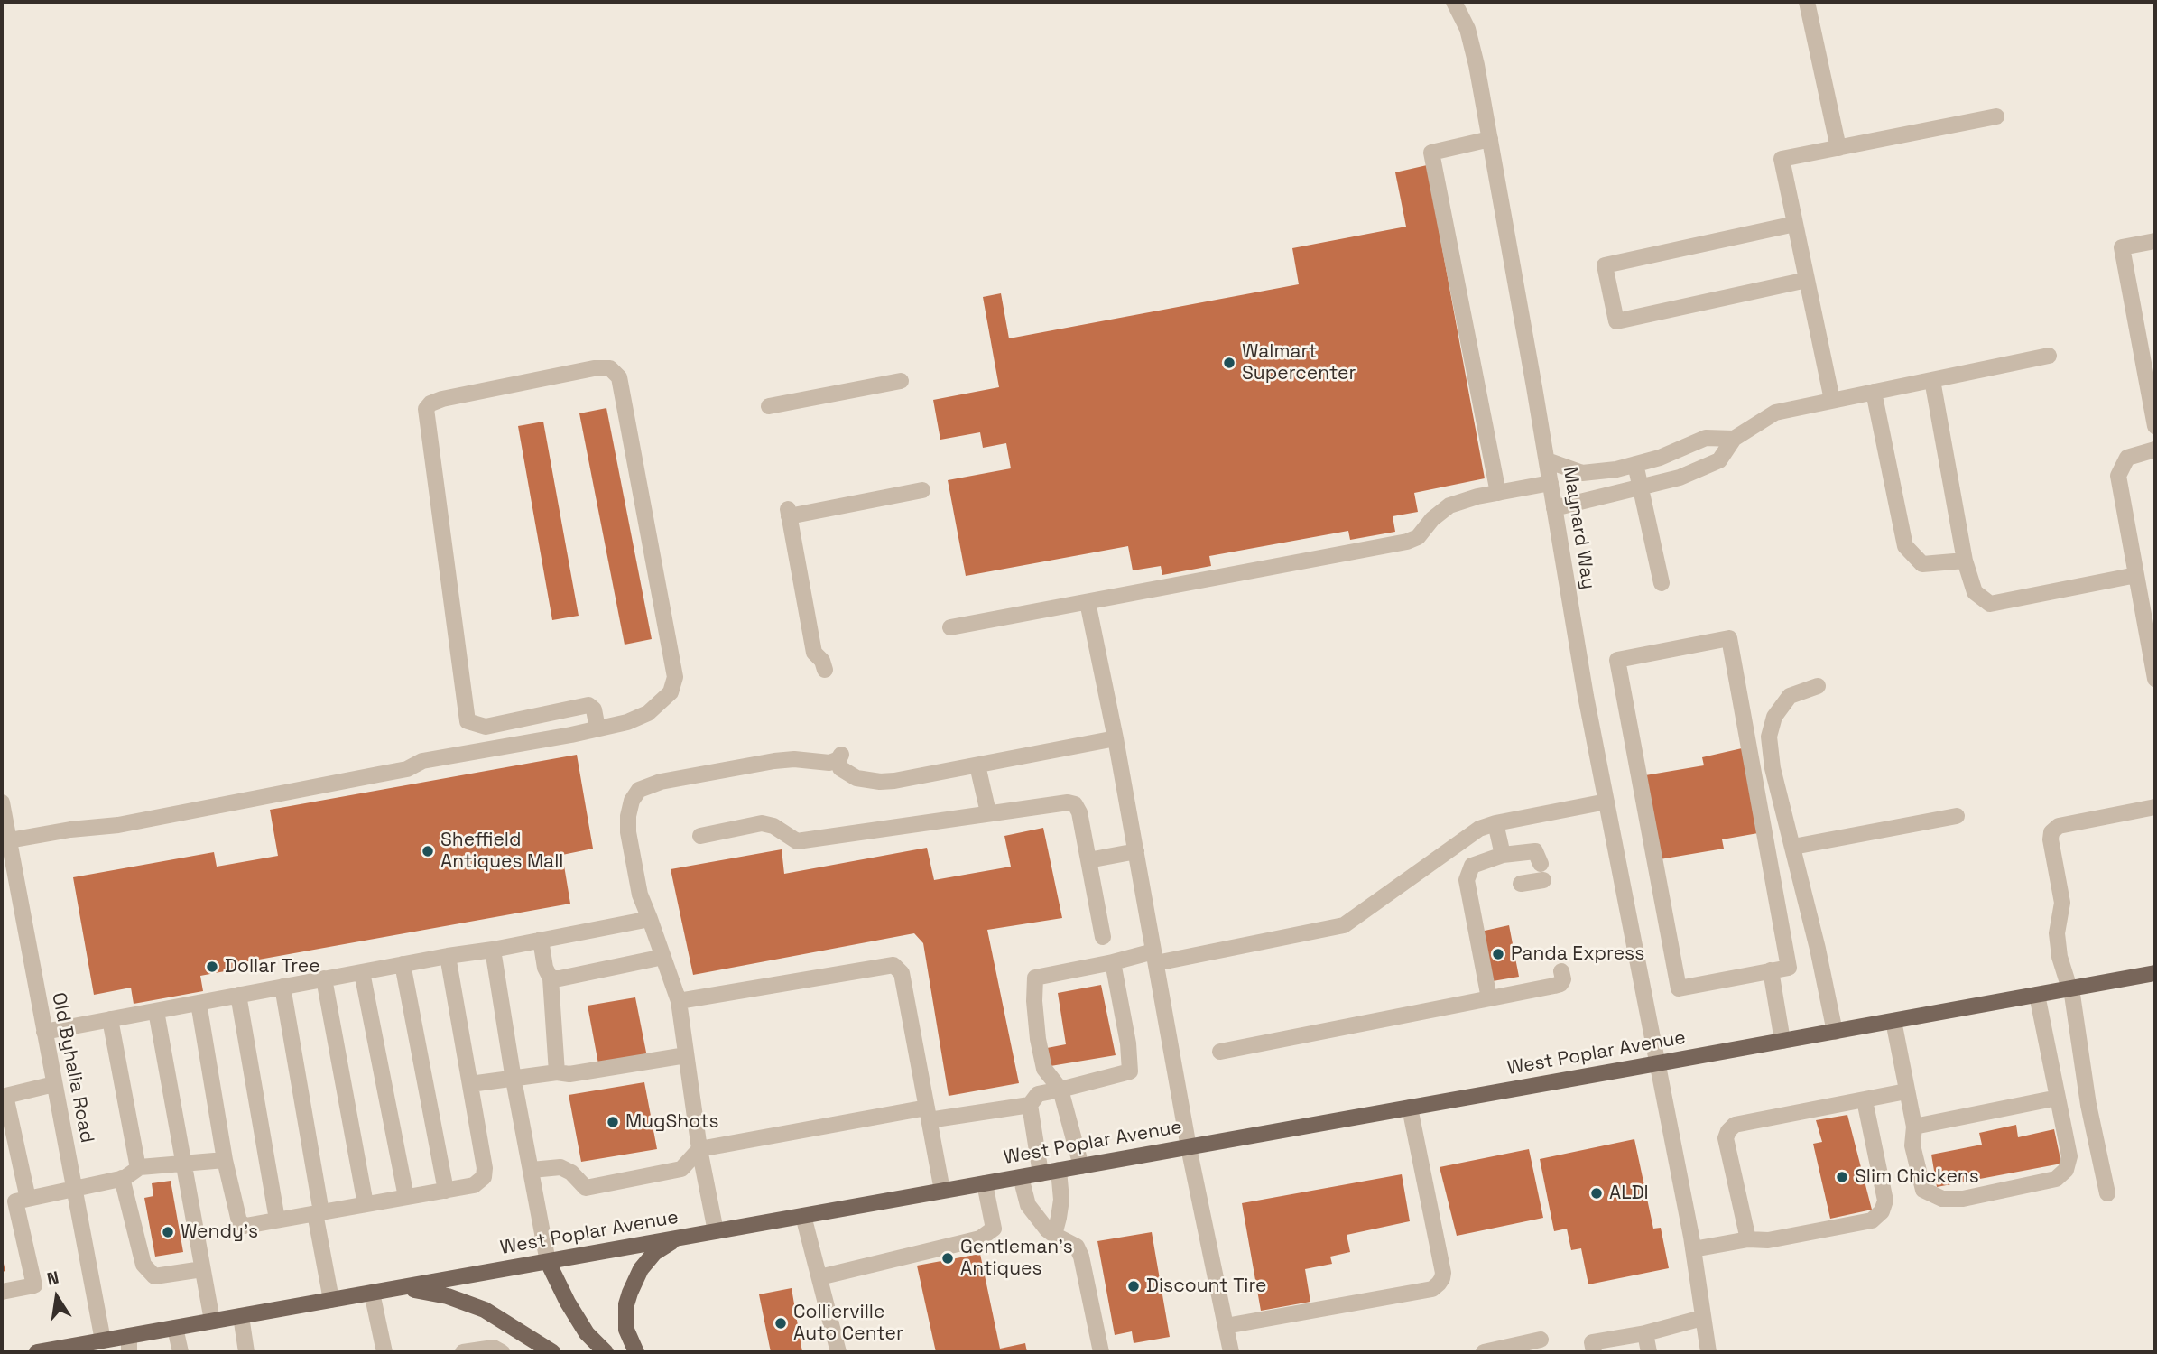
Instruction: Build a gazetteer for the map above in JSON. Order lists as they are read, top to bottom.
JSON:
{
  "streets": {
    "main road": ["West Poplar Avenue"],
    "street": ["Maynard Way", "Old Byhalia Road"]
  },
  "crossings": [
    ["Maynard Way", "West Poplar Avenue"],
    ["West Poplar Avenue", "Old Byhalia Road"]
  ],
  "places": [
    "Walmart Supercenter",
    "Sheffield Antiques Mall",
    "Panda Express",
    "Dollar Tree",
    "MugShots",
    "Slim Chickens",
    "ALDI",
    "Wendy's",
    "Gentleman's Antiques",
    "Discount Tire",
    "Collierville Auto Center"
  ],
  "north": "top"
}
